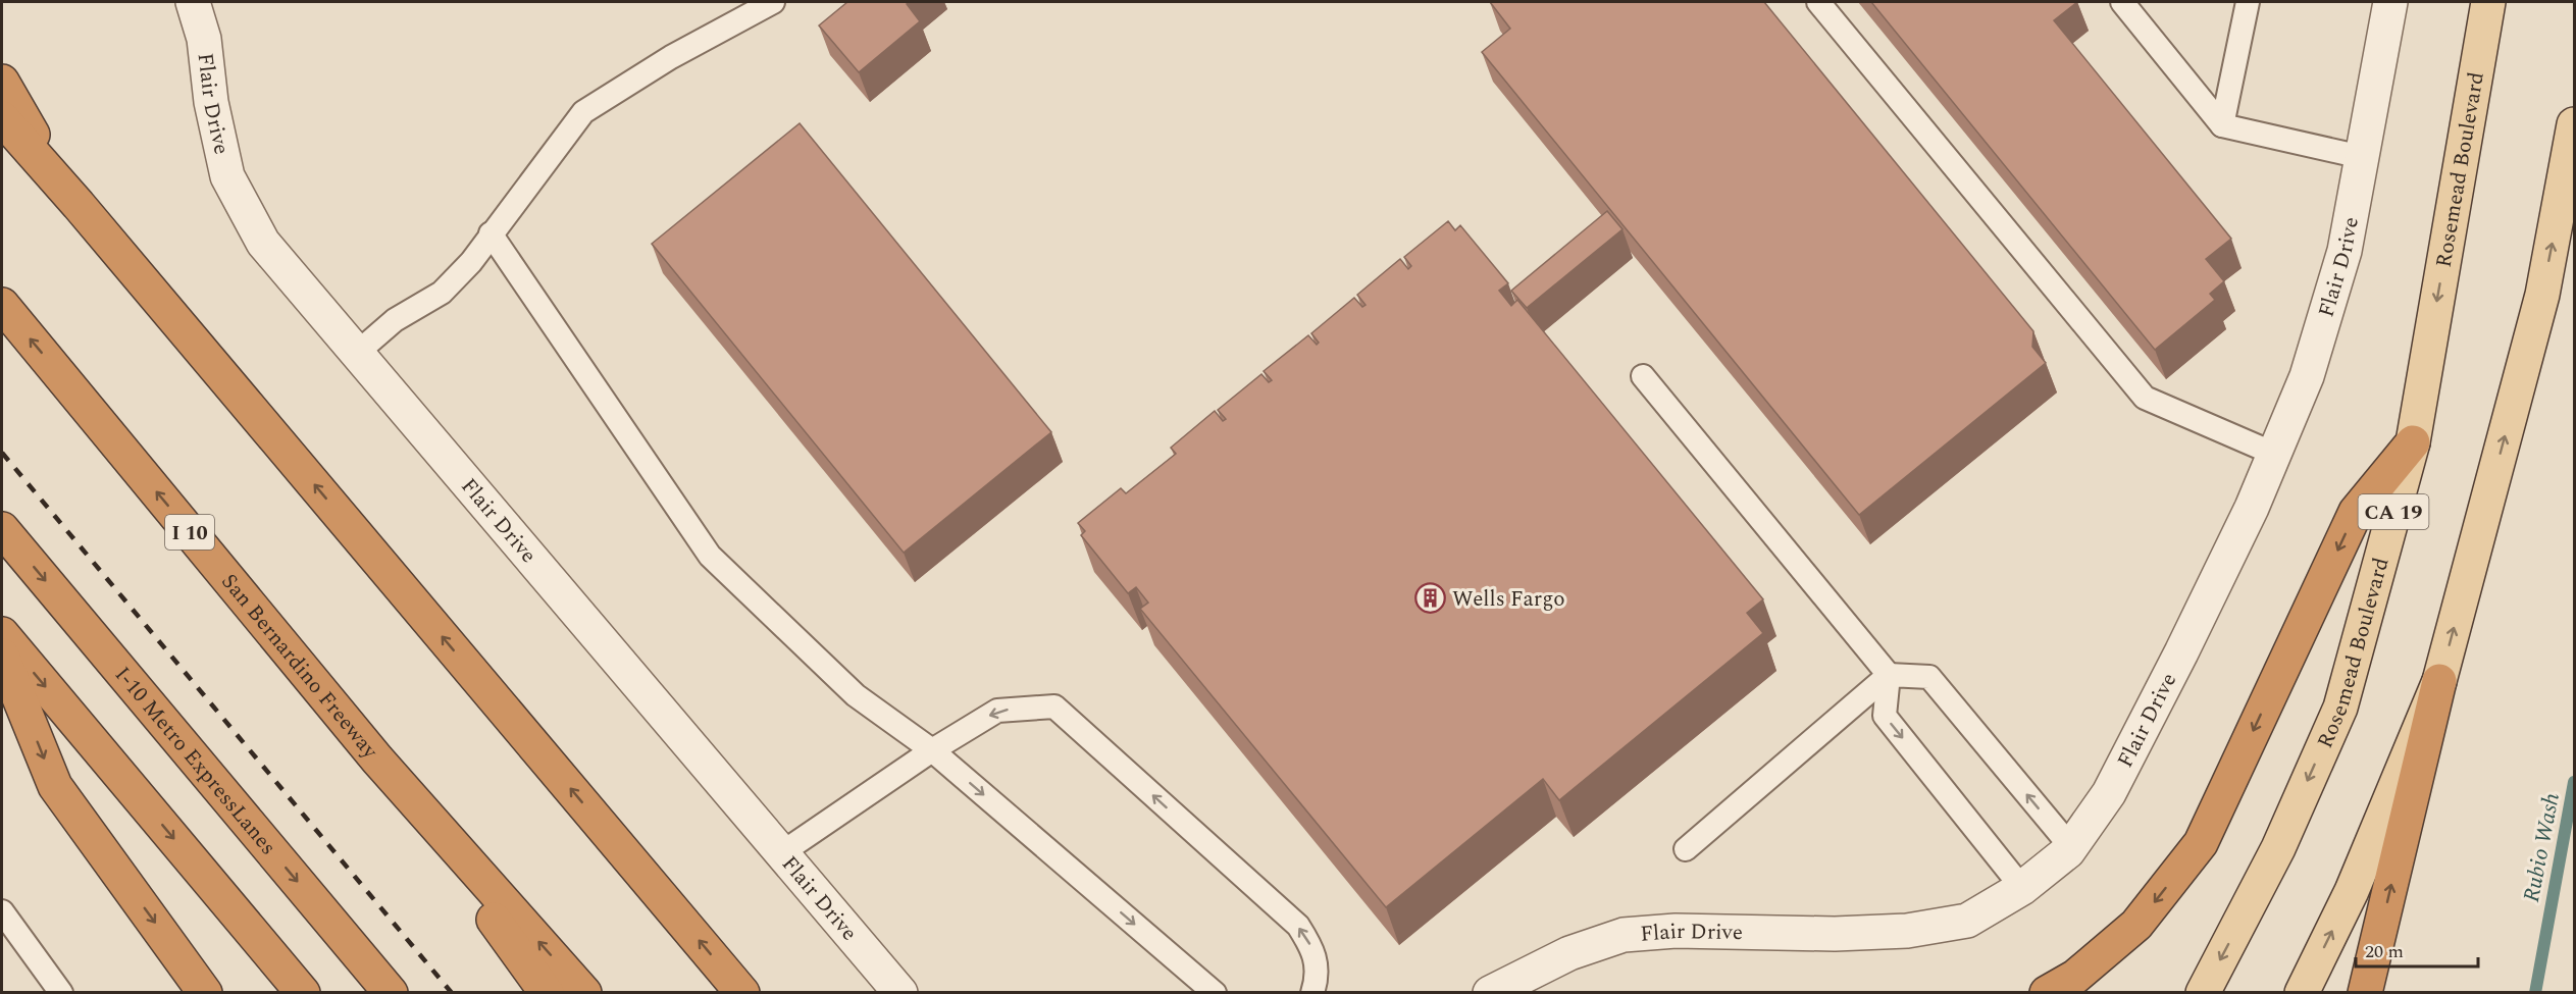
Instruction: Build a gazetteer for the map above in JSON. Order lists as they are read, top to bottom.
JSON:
{
  "streets": {
    "highway": ["I 10", "San Bernardino Freeway", "I-10 Metro ExpressLanes"],
    "main road": ["Rosemead Boulevard", "CA 19"],
    "street": ["Flair Drive"]
  },
  "water": ["Rubio Wash"],
  "places": {
    "building": ["Wells Fargo"]
  },
  "scale_bar": "20 m"
}
